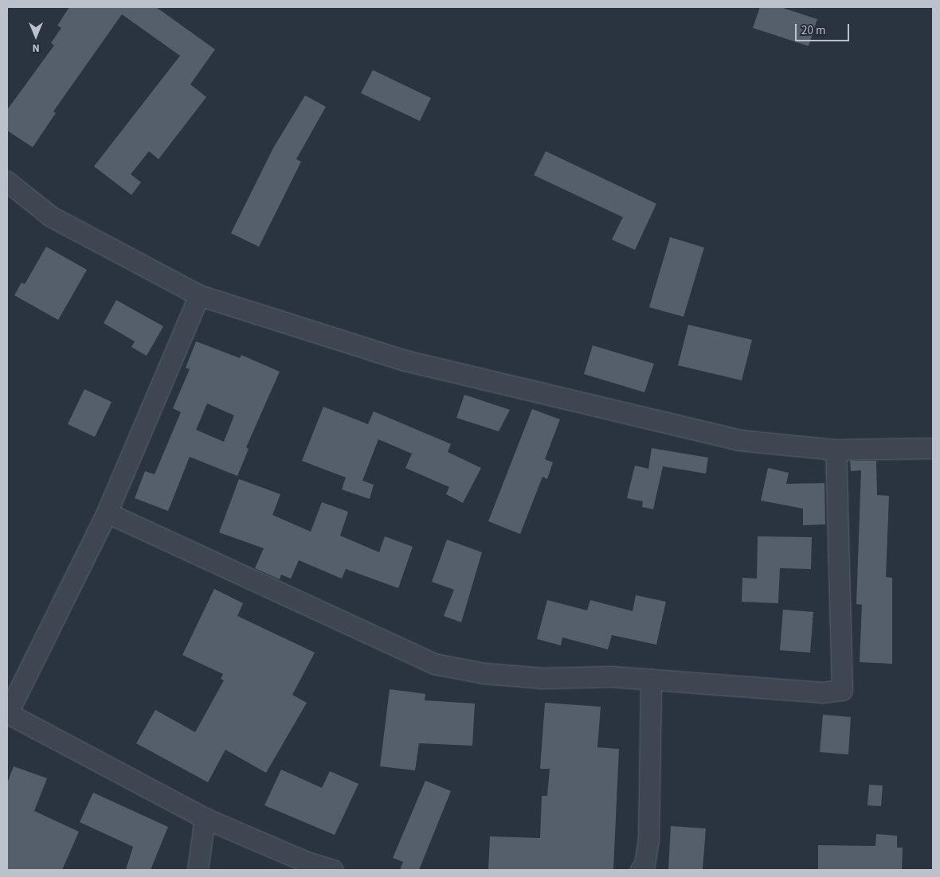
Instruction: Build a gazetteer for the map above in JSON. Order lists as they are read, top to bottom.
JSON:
{
  "scale_bar": "20 m",
  "north": "bottom"
}
